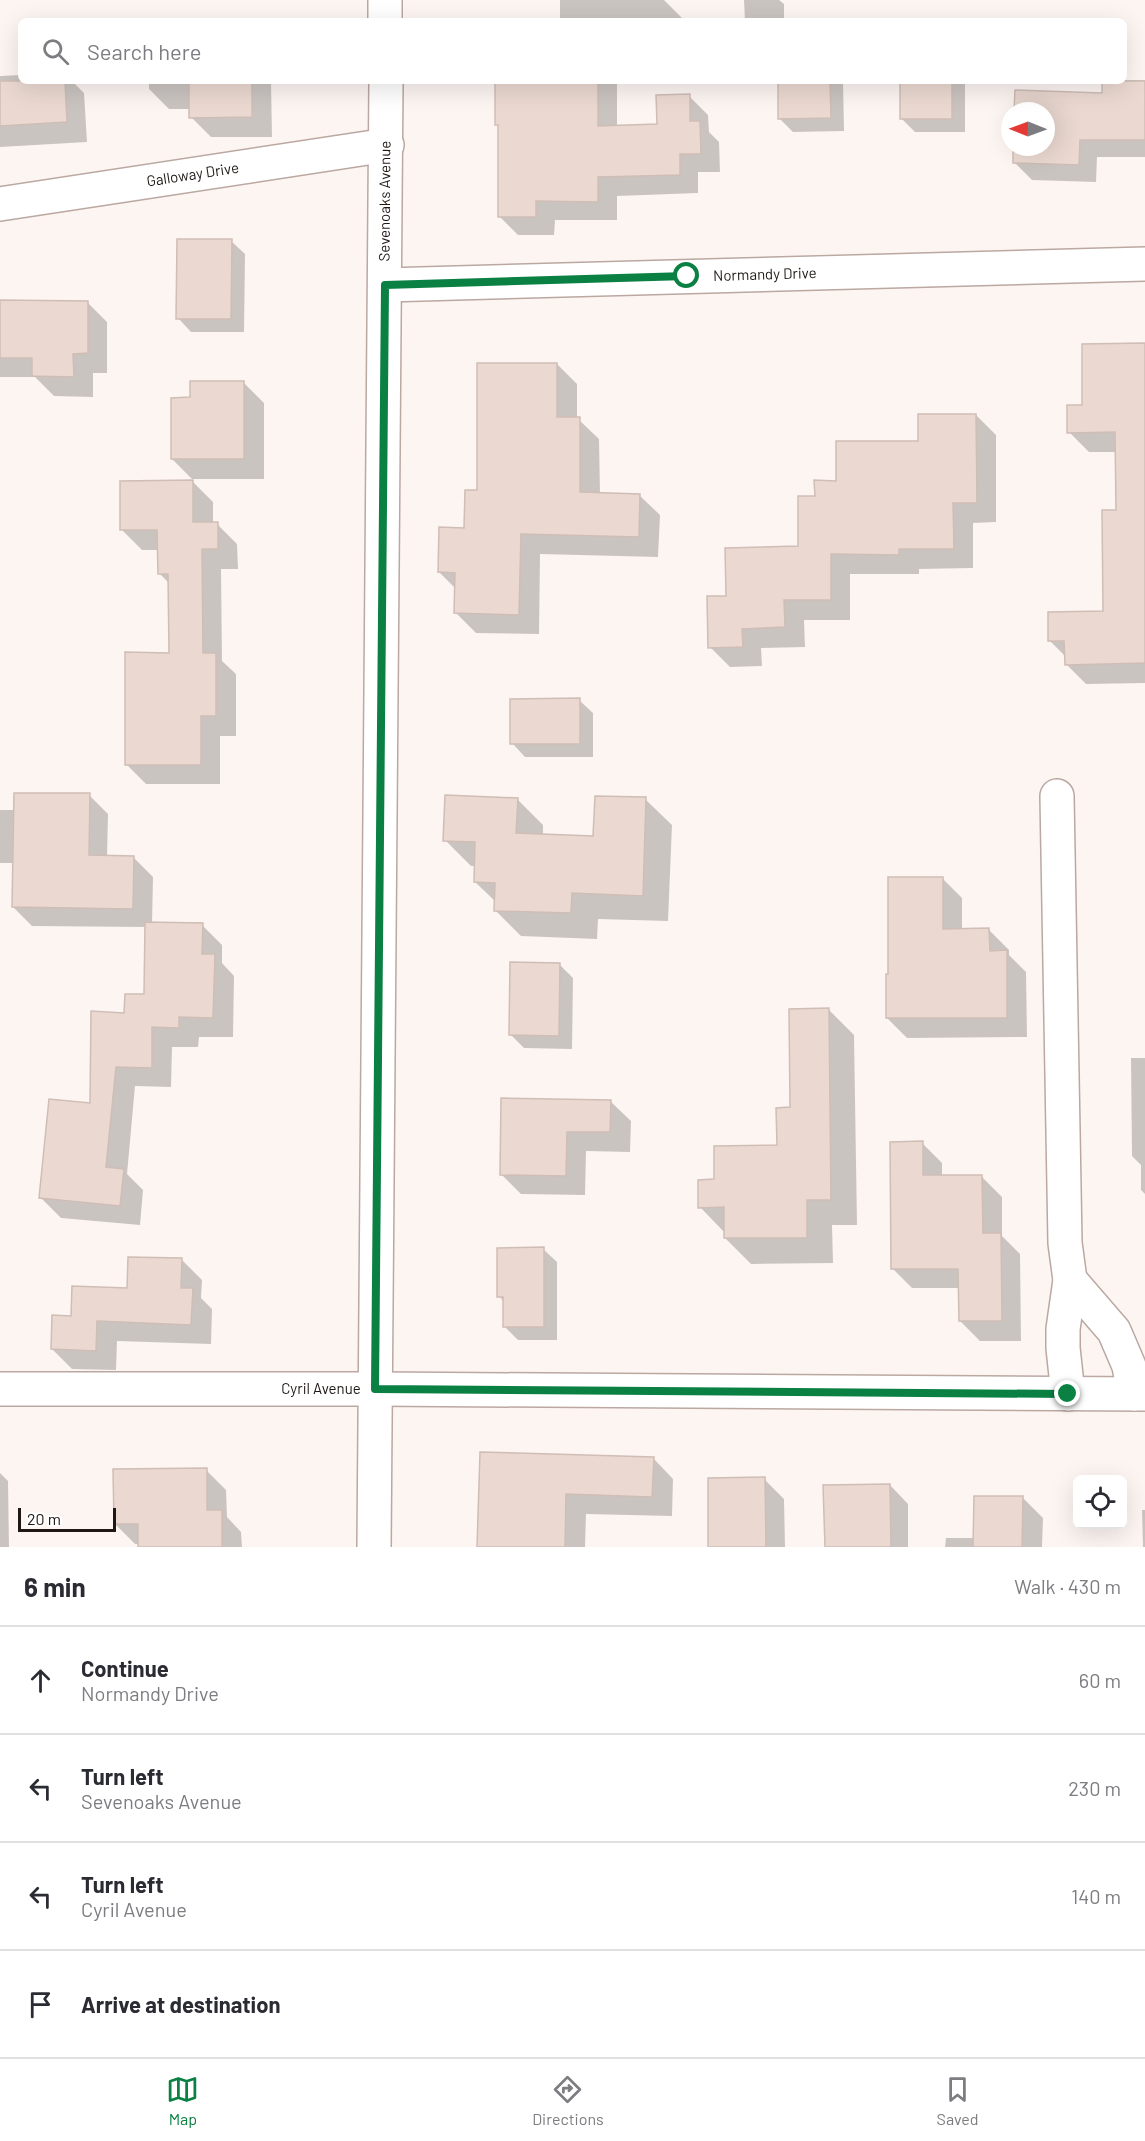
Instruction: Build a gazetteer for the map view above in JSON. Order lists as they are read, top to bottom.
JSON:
{
  "streets": {
    "street": [
      "Galloway Drive",
      "Sevenoaks Avenue",
      "Normandy Drive",
      "Cyril Avenue"
    ]
  },
  "crossings": [
    ["Galloway Drive", "Sevenoaks Avenue"],
    ["Sevenoaks Avenue", "Normandy Drive"],
    ["Sevenoaks Avenue", "Cyril Avenue"]
  ],
  "scale_bar": "20 m",
  "north": "left",
  "page": {
    "search": "Search here",
    "scale": "20 m",
    "heading": ["6 min", "Walk · 430 m"],
    "list": [
      ["Continue", "Normandy Drive", "60 m"],
      ["Turn left", "Sevenoaks Avenue", "230 m"],
      ["Turn left", "Cyril Avenue", "140 m"],
      "Arrive at destination"
    ],
    "nav": ["Map", "Directions", "Saved"]
  }
}
